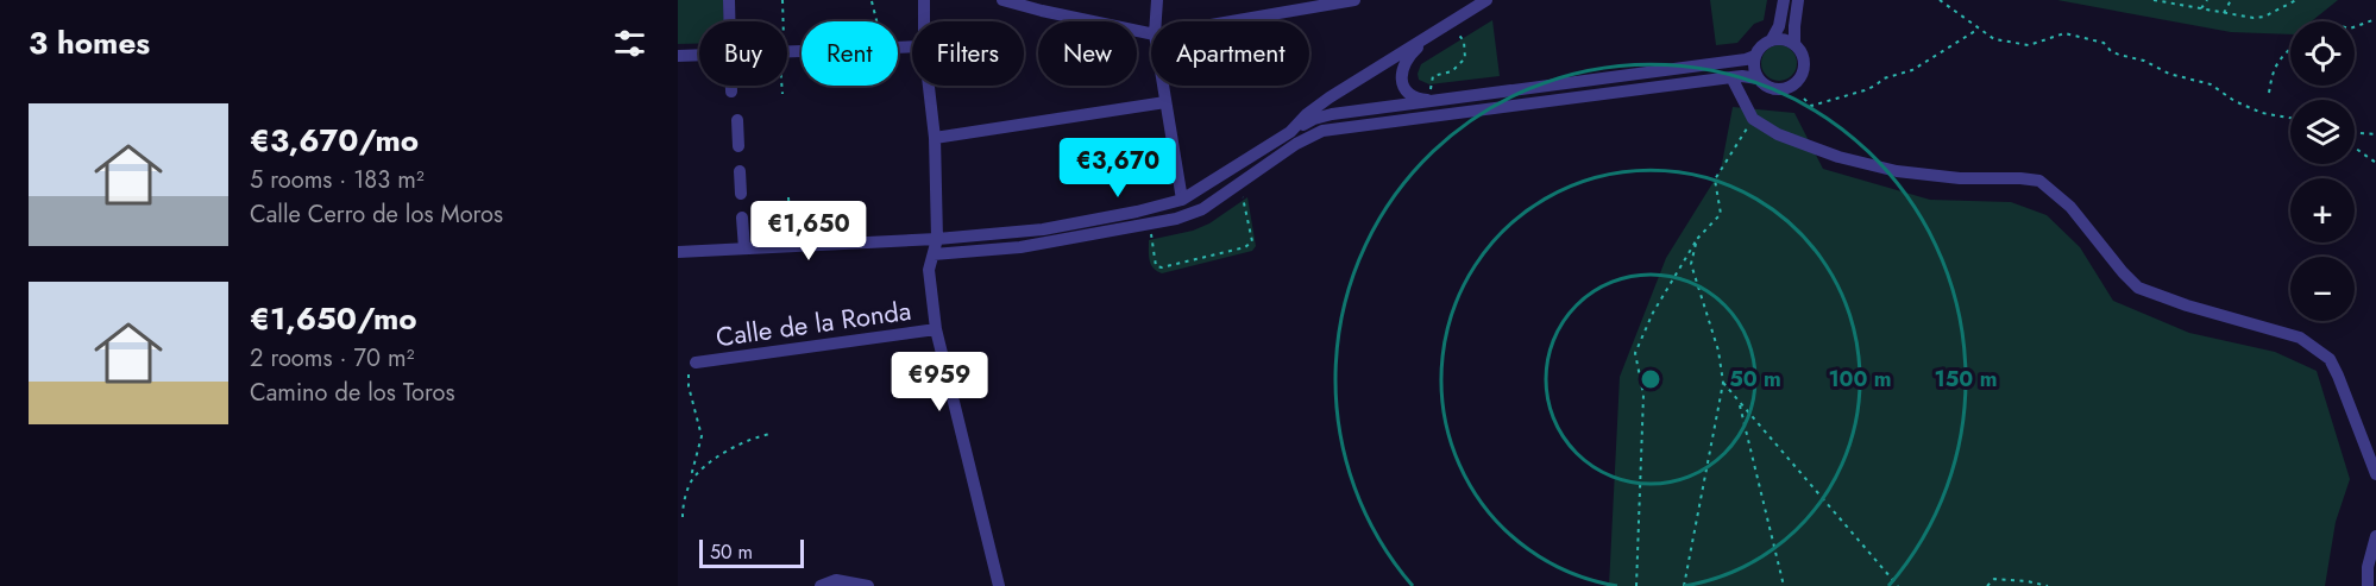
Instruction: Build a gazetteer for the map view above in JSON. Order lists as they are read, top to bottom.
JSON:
{
  "streets": {
    "street": ["Calle de la Ronda"]
  },
  "scale_bar": "50 m",
  "page": {
    "heading": "3 homes",
    "map_buttons": ["+", "−"],
    "chip": [
      "Buy",
      "Rent",
      "Filters",
      "New",
      "Apartment"
    ],
    "list": [
      {
        "name": "€3,670/mo",
        "note": "5 rooms · 183 m² · Calle Cerro de los Moros"
      },
      {
        "name": "€1,650/mo",
        "note": "2 rooms · 70 m² · Camino de los Toros"
      }
    ],
    "price": ["€3,670", "€1,650", "€959"],
    "scale": "50 m"
  },
  "rings": ["50 m", "100 m", "150 m"]
}
